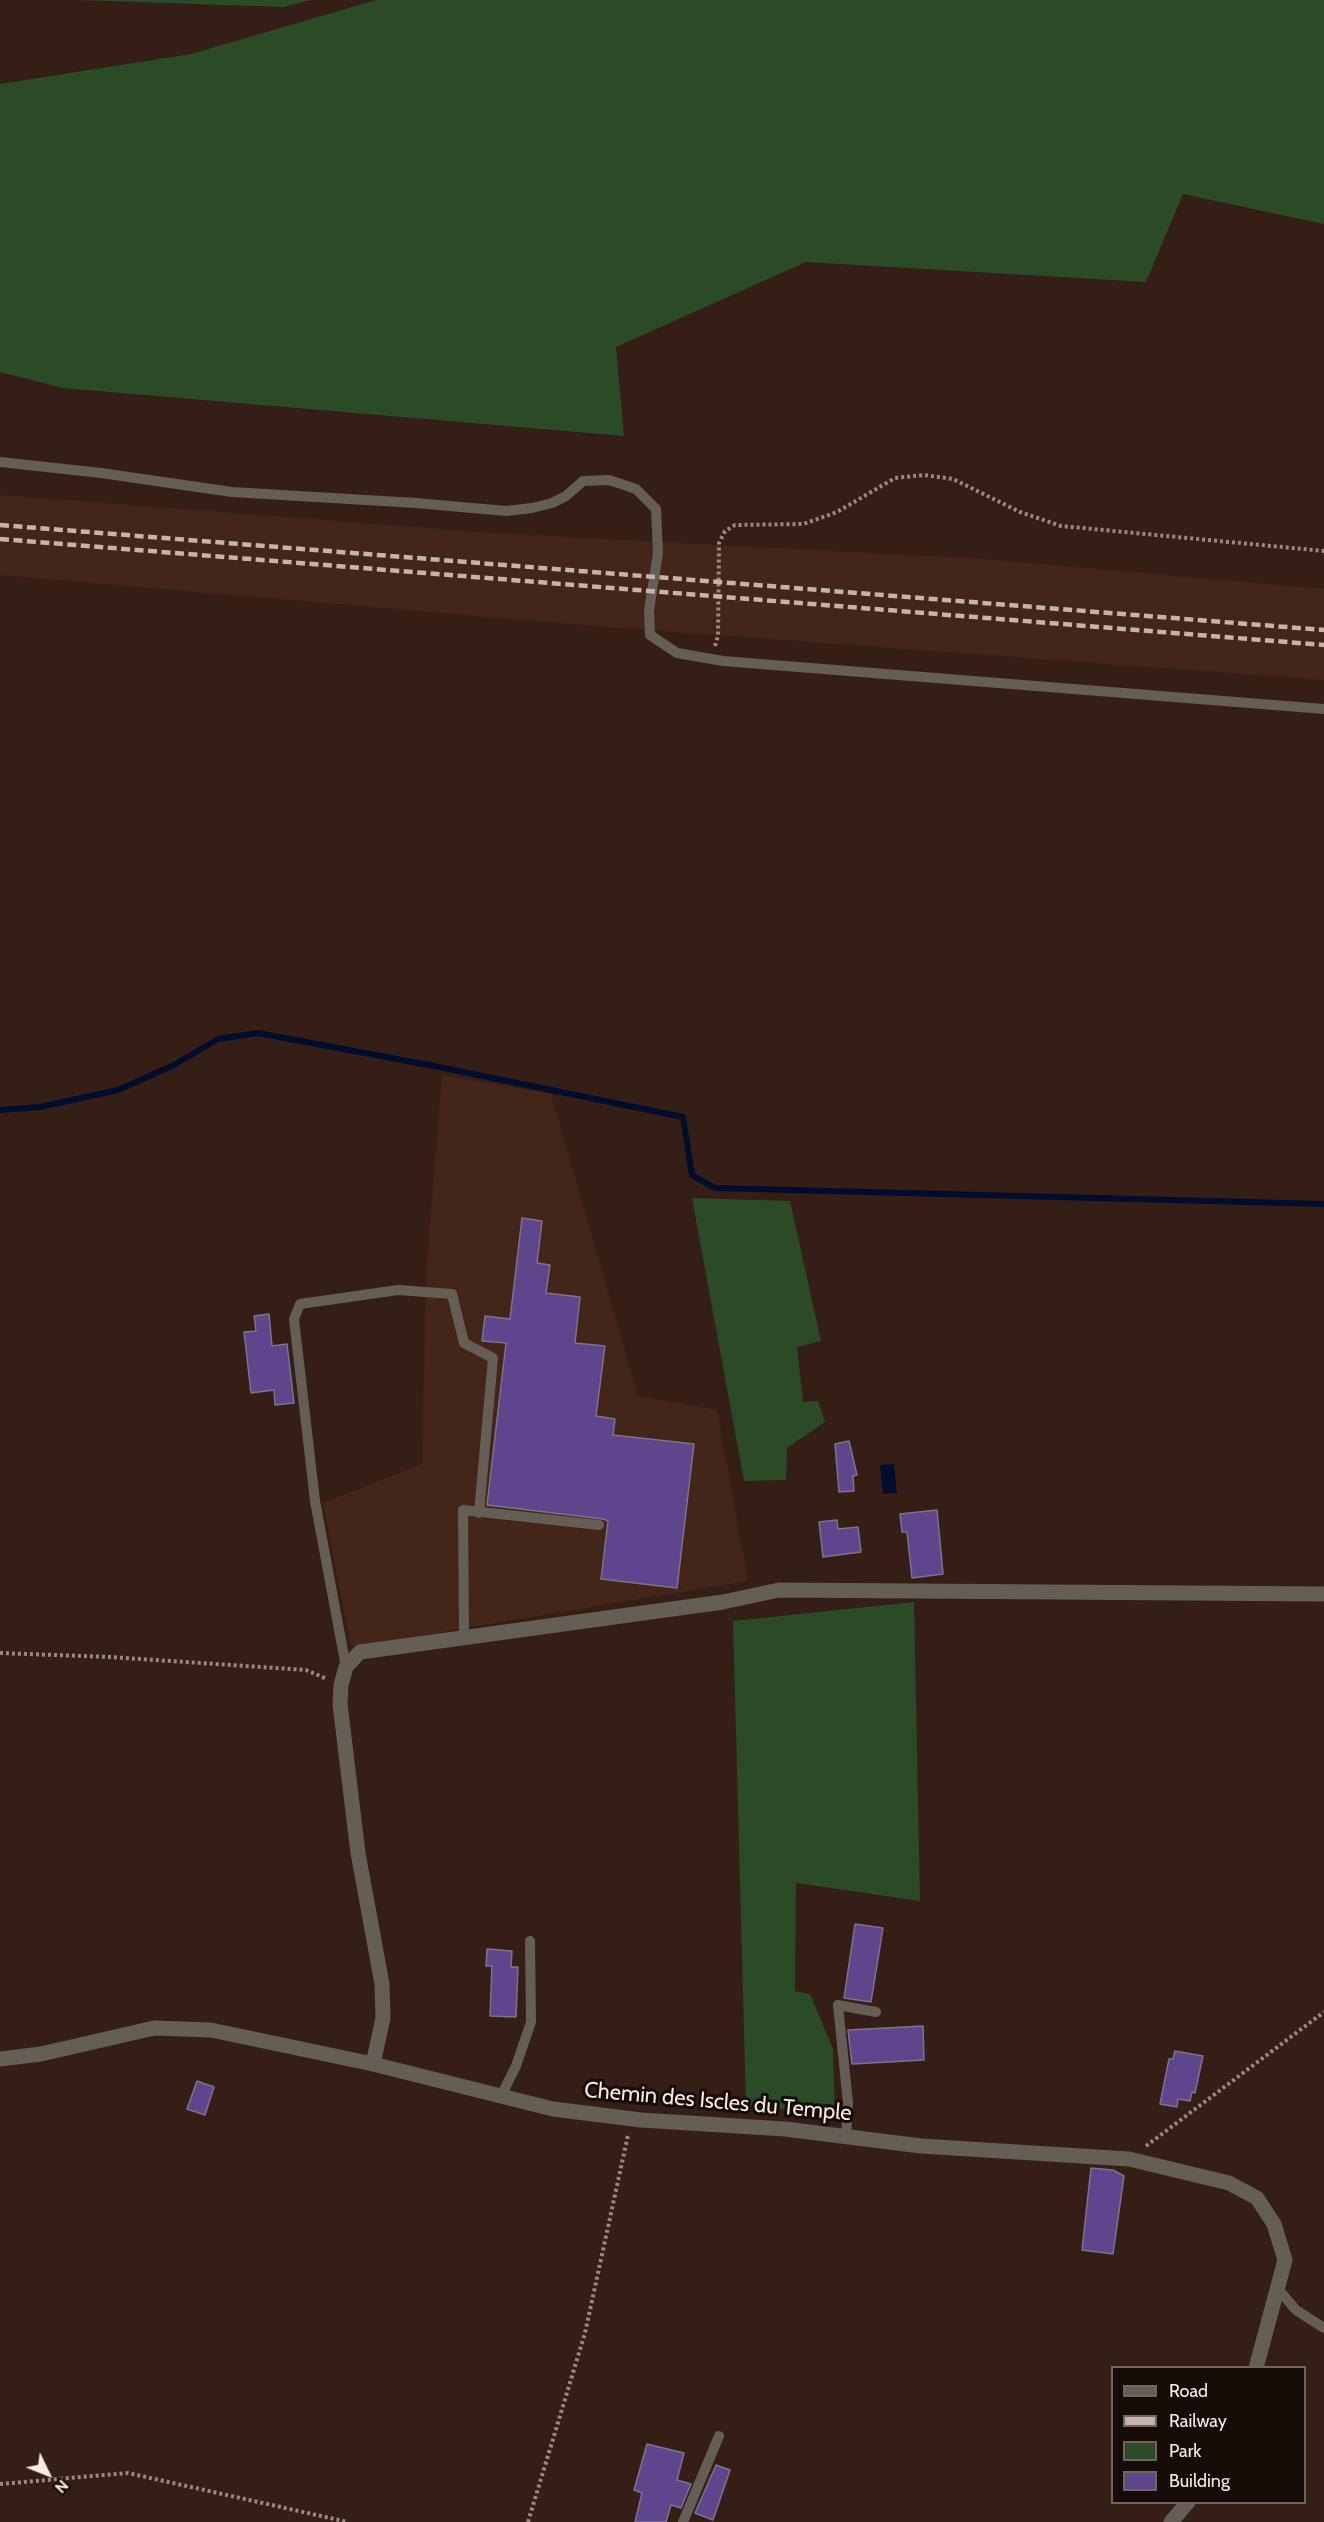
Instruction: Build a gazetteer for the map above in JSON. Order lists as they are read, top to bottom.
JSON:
{
  "streets": {
    "street": ["Chemin des Iscles du Temple"]
  },
  "legend": [
    "Road",
    "Railway",
    "Park",
    "Building"
  ],
  "north": "bottom right"
}
